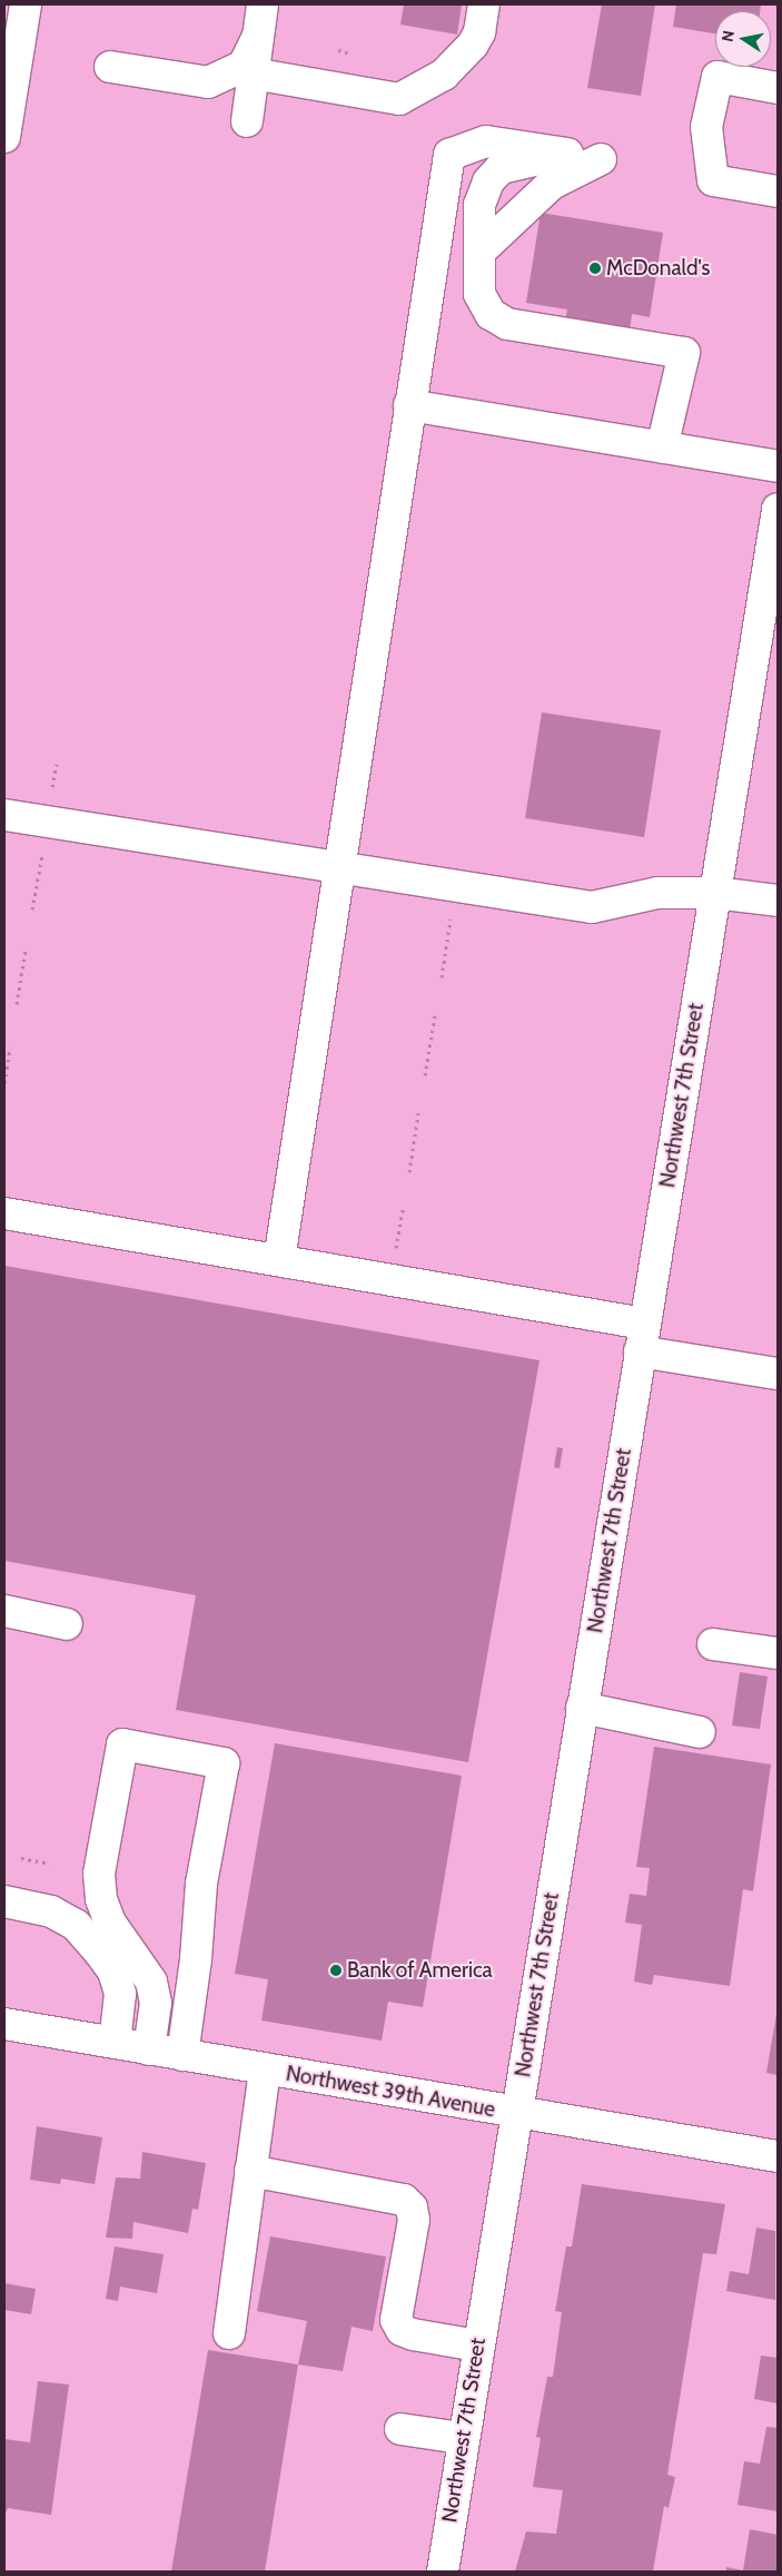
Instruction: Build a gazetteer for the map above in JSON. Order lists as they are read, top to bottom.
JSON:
{
  "streets": {
    "main road": ["Northwest 7th Street", "Northwest 39th Avenue"]
  },
  "crossings": [
    ["Northwest 7th Street", "Northwest 39th Avenue"]
  ],
  "places": ["McDonald's", "Bank of America"],
  "north": "left"
}
